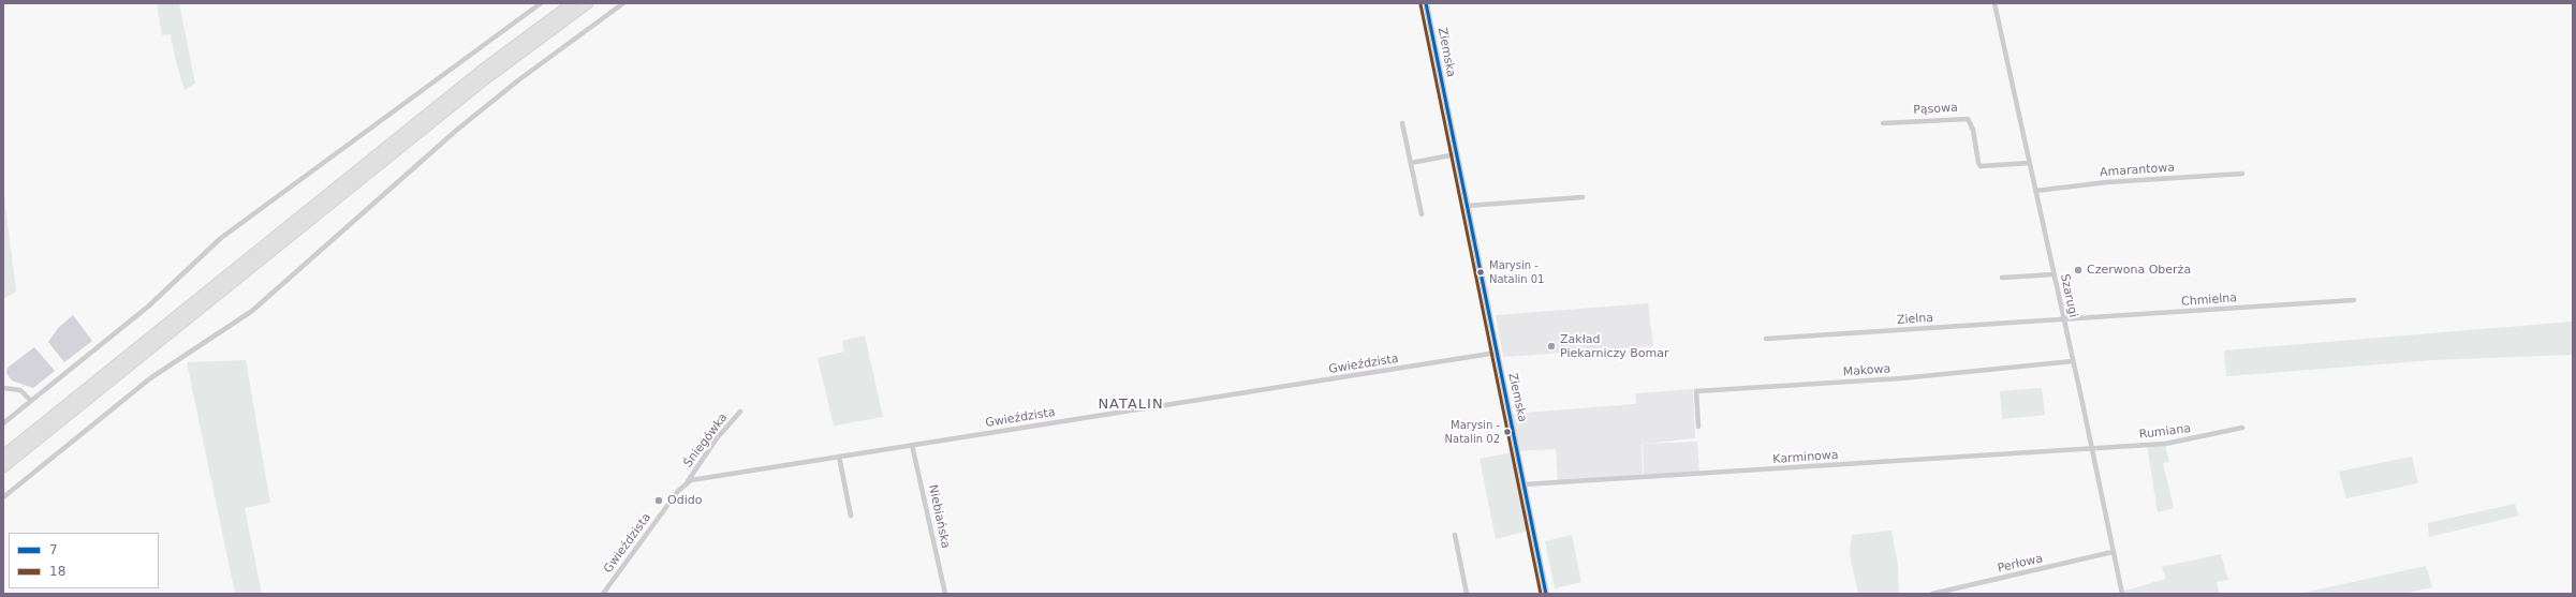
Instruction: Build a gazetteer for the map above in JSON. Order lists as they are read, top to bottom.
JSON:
{
  "streets": {
    "street": [
      "Ziemska",
      "Pąsowa",
      "Amarantowa",
      "Szarugi",
      "Chmielna",
      "Zielna",
      "Gwieździsta",
      "Makowa",
      "Rumiana",
      "Śniegówka",
      "Karminowa",
      "Niebiańska",
      "Perłowa"
    ]
  },
  "crossings": [
    ["Ziemska", "Gwieździsta"],
    ["Ziemska", "Karminowa"],
    ["Pąsowa", "Szarugi"],
    ["Amarantowa", "Szarugi"],
    ["Szarugi", "Chmielna"],
    ["Szarugi", "Zielna"],
    ["Szarugi", "Makowa"],
    ["Szarugi", "Rumiana"],
    ["Szarugi", "Karminowa"],
    ["Szarugi", "Perłowa"],
    ["Chmielna", "Zielna"],
    ["Gwieździsta", "Śniegówka"],
    ["Gwieździsta", "Niebiańska"],
    ["Rumiana", "Karminowa"]
  ],
  "districts": ["NATALIN"],
  "places": [
    "Czerwona Oberża",
    "Marysin - Natalin 01",
    "Zakład Piekarniczy Bomar",
    "Marysin - Natalin 02",
    "Odido"
  ],
  "lines": ["transit line 7", "transit line 18"],
  "legend": ["7", "18"]
}
